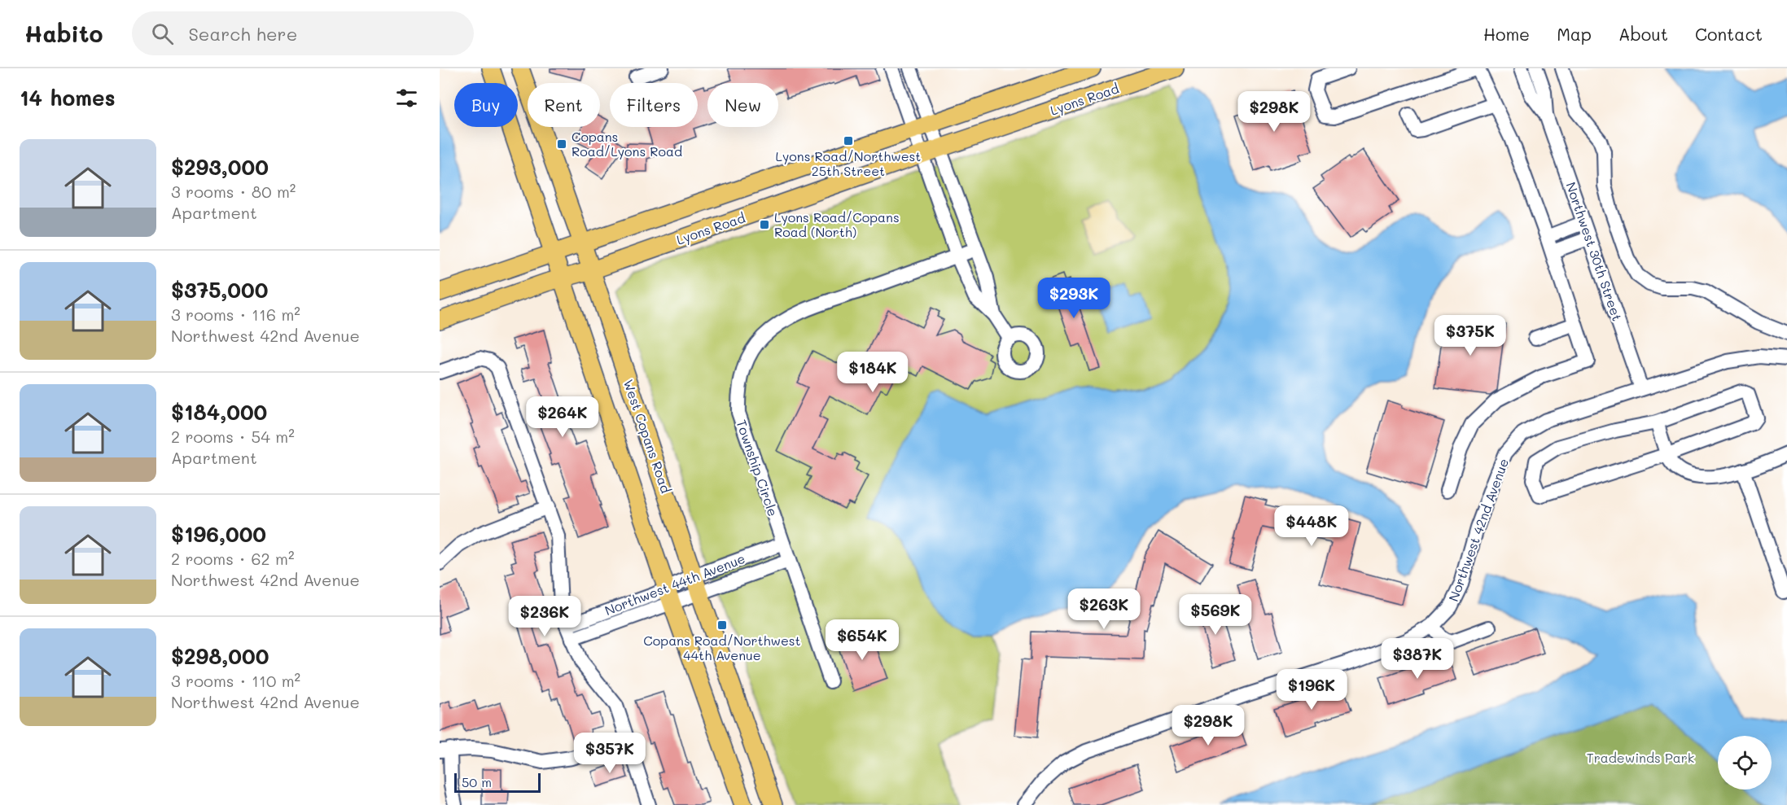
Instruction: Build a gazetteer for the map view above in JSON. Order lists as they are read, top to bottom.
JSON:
{
  "streets": {
    "main road": ["Lyons Road", "West Copans Road"],
    "street": [
      "Northwest 30th Street",
      "Township Circle",
      "Northwest 42nd Avenue",
      "Northwest 44th Avenue"
    ]
  },
  "crossings": [
    ["Lyons Road", "West Copans Road"],
    ["Northwest 30th Street", "Northwest 42nd Avenue"],
    ["West Copans Road", "Northwest 44th Avenue"],
    ["Township Circle", "Northwest 44th Avenue"]
  ],
  "parks": ["Tradewinds Park"],
  "places": {
    "transit": [
      "Lyons Road/Northwest 25th Street",
      "Copans Road/Lyons Road",
      "Lyons Road/Copans Road (North)",
      "Copans Road/Northwest 44th Avenue"
    ]
  },
  "scale_bar": "50 m",
  "page": {
    "header": "Habito",
    "search": "Search here",
    "nav": [
      "Home",
      "Map",
      "About",
      "Contact"
    ],
    "heading": "14 homes",
    "chip": [
      "Buy",
      "Rent",
      "Filters",
      "New"
    ],
    "price": [
      "$298K",
      "$293K",
      "$375K",
      "$184K",
      "$264K",
      "$448K",
      "$263K",
      "$569K",
      "$236K",
      "$654K",
      "$387K",
      "$196K",
      "$298K",
      "$357K"
    ],
    "list": [
      {
        "name": "$293,000",
        "note": "3 rooms · 80 m² · Apartment"
      },
      {
        "name": "$375,000",
        "note": "3 rooms · 116 m² · Northwest 42nd Avenue"
      },
      {
        "name": "$184,000",
        "note": "2 rooms · 54 m² · Apartment"
      },
      {
        "name": "$196,000",
        "note": "2 rooms · 62 m² · Northwest 42nd Avenue"
      },
      {
        "name": "$298,000",
        "note": "3 rooms · 110 m² · Northwest 42nd Avenue"
      }
    ],
    "scale": "50 m"
  }
}
